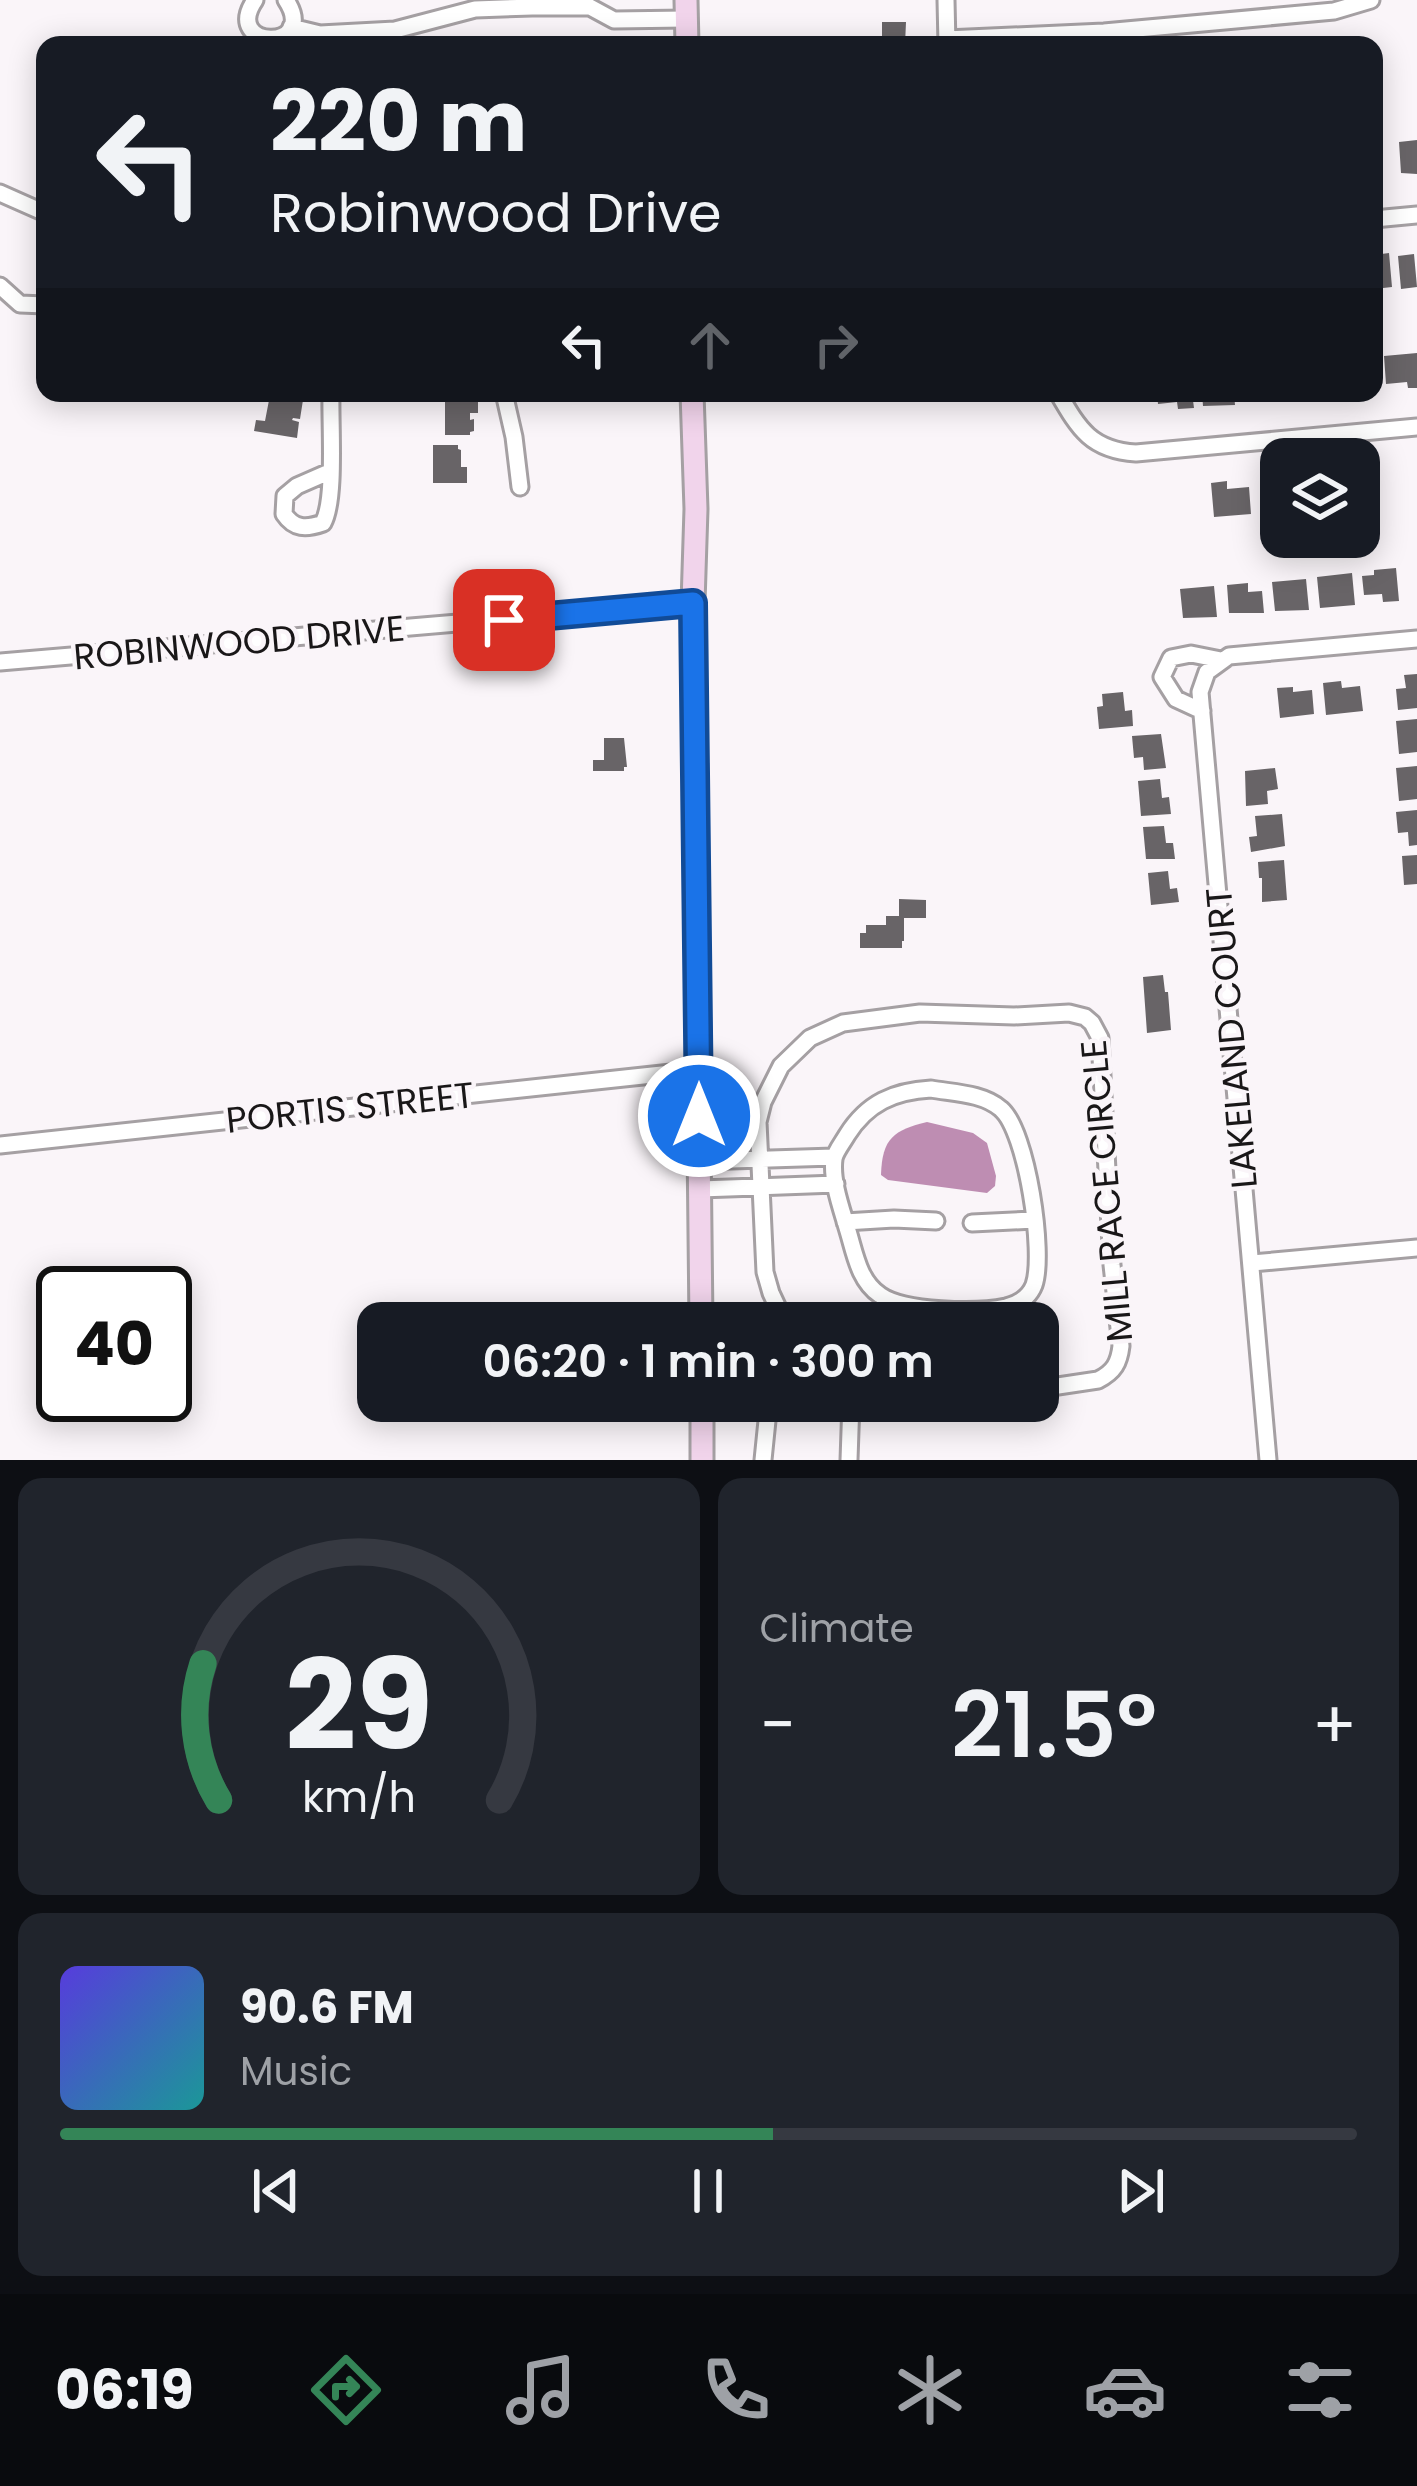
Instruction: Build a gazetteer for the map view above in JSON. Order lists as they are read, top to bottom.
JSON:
{
  "streets": {
    "street": [
      "ROBINWOOD DRIVE",
      "LAKELAND COURT",
      "PORTIS STREET",
      "MILL RACE CIRCLE"
    ]
  },
  "page": {
    "turn": ["220 m", "Robinwood Drive"],
    "limit": "40",
    "trip": "06:20 · 1 min · 300 m",
    "tile": "Climate",
    "heat": ["−", "21.5°", "+"],
    "song": ["90.6 FM", "Music"],
    "tabs": "06:19",
    "gauge": ["29", "km/h"]
  }
}
